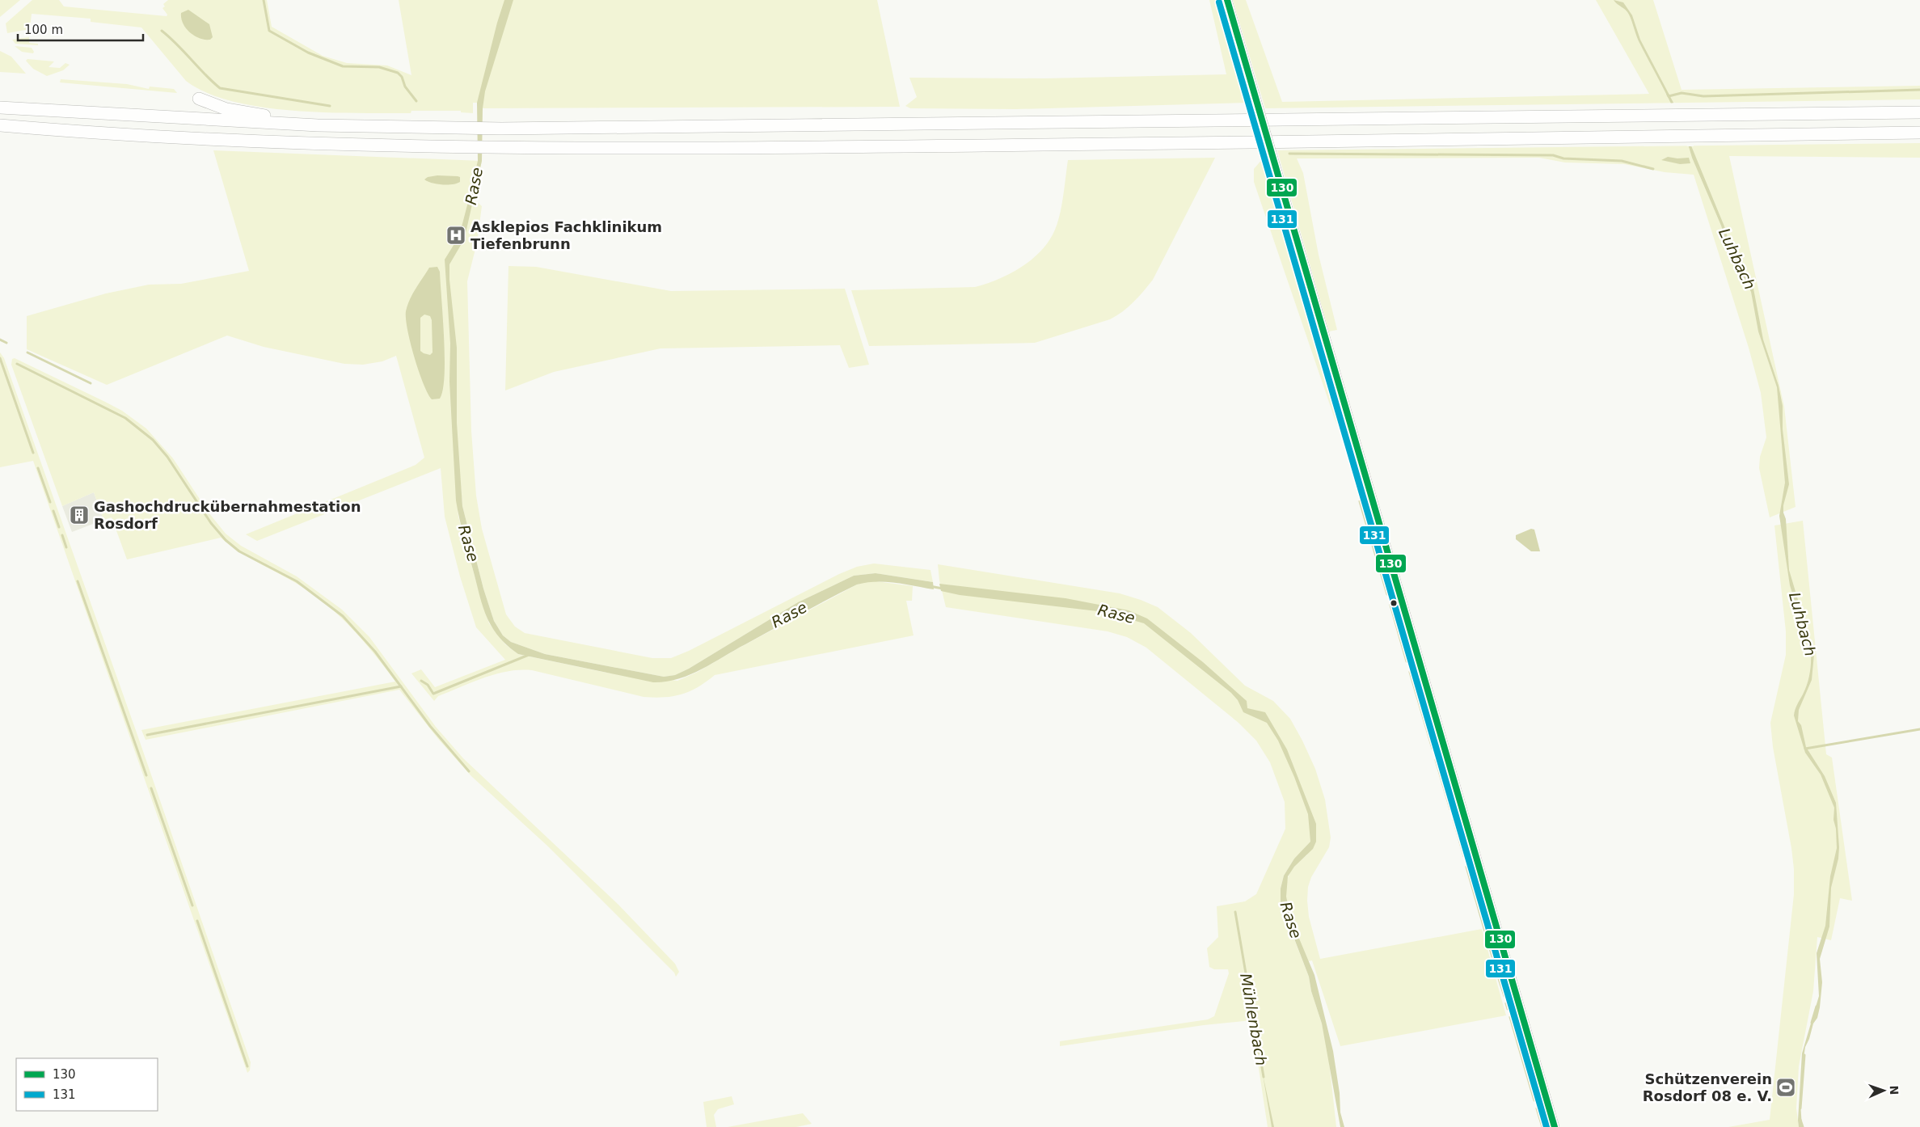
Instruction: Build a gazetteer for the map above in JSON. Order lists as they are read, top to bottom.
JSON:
{
  "water": ["Rase", "Luhbach", "Mühlenbach"],
  "places": {
    "hospital": ["Asklepios Fachklinikum Tiefenbrunn"],
    "building": ["Gashochdruckübernahmestation Rosdorf"],
    "sports": ["Schützenverein Rosdorf 08 e. V."]
  },
  "lines": ["transit line 130", "transit line 131"],
  "legend": ["130", "131"],
  "scale_bar": "100 m",
  "north": "right"
}
